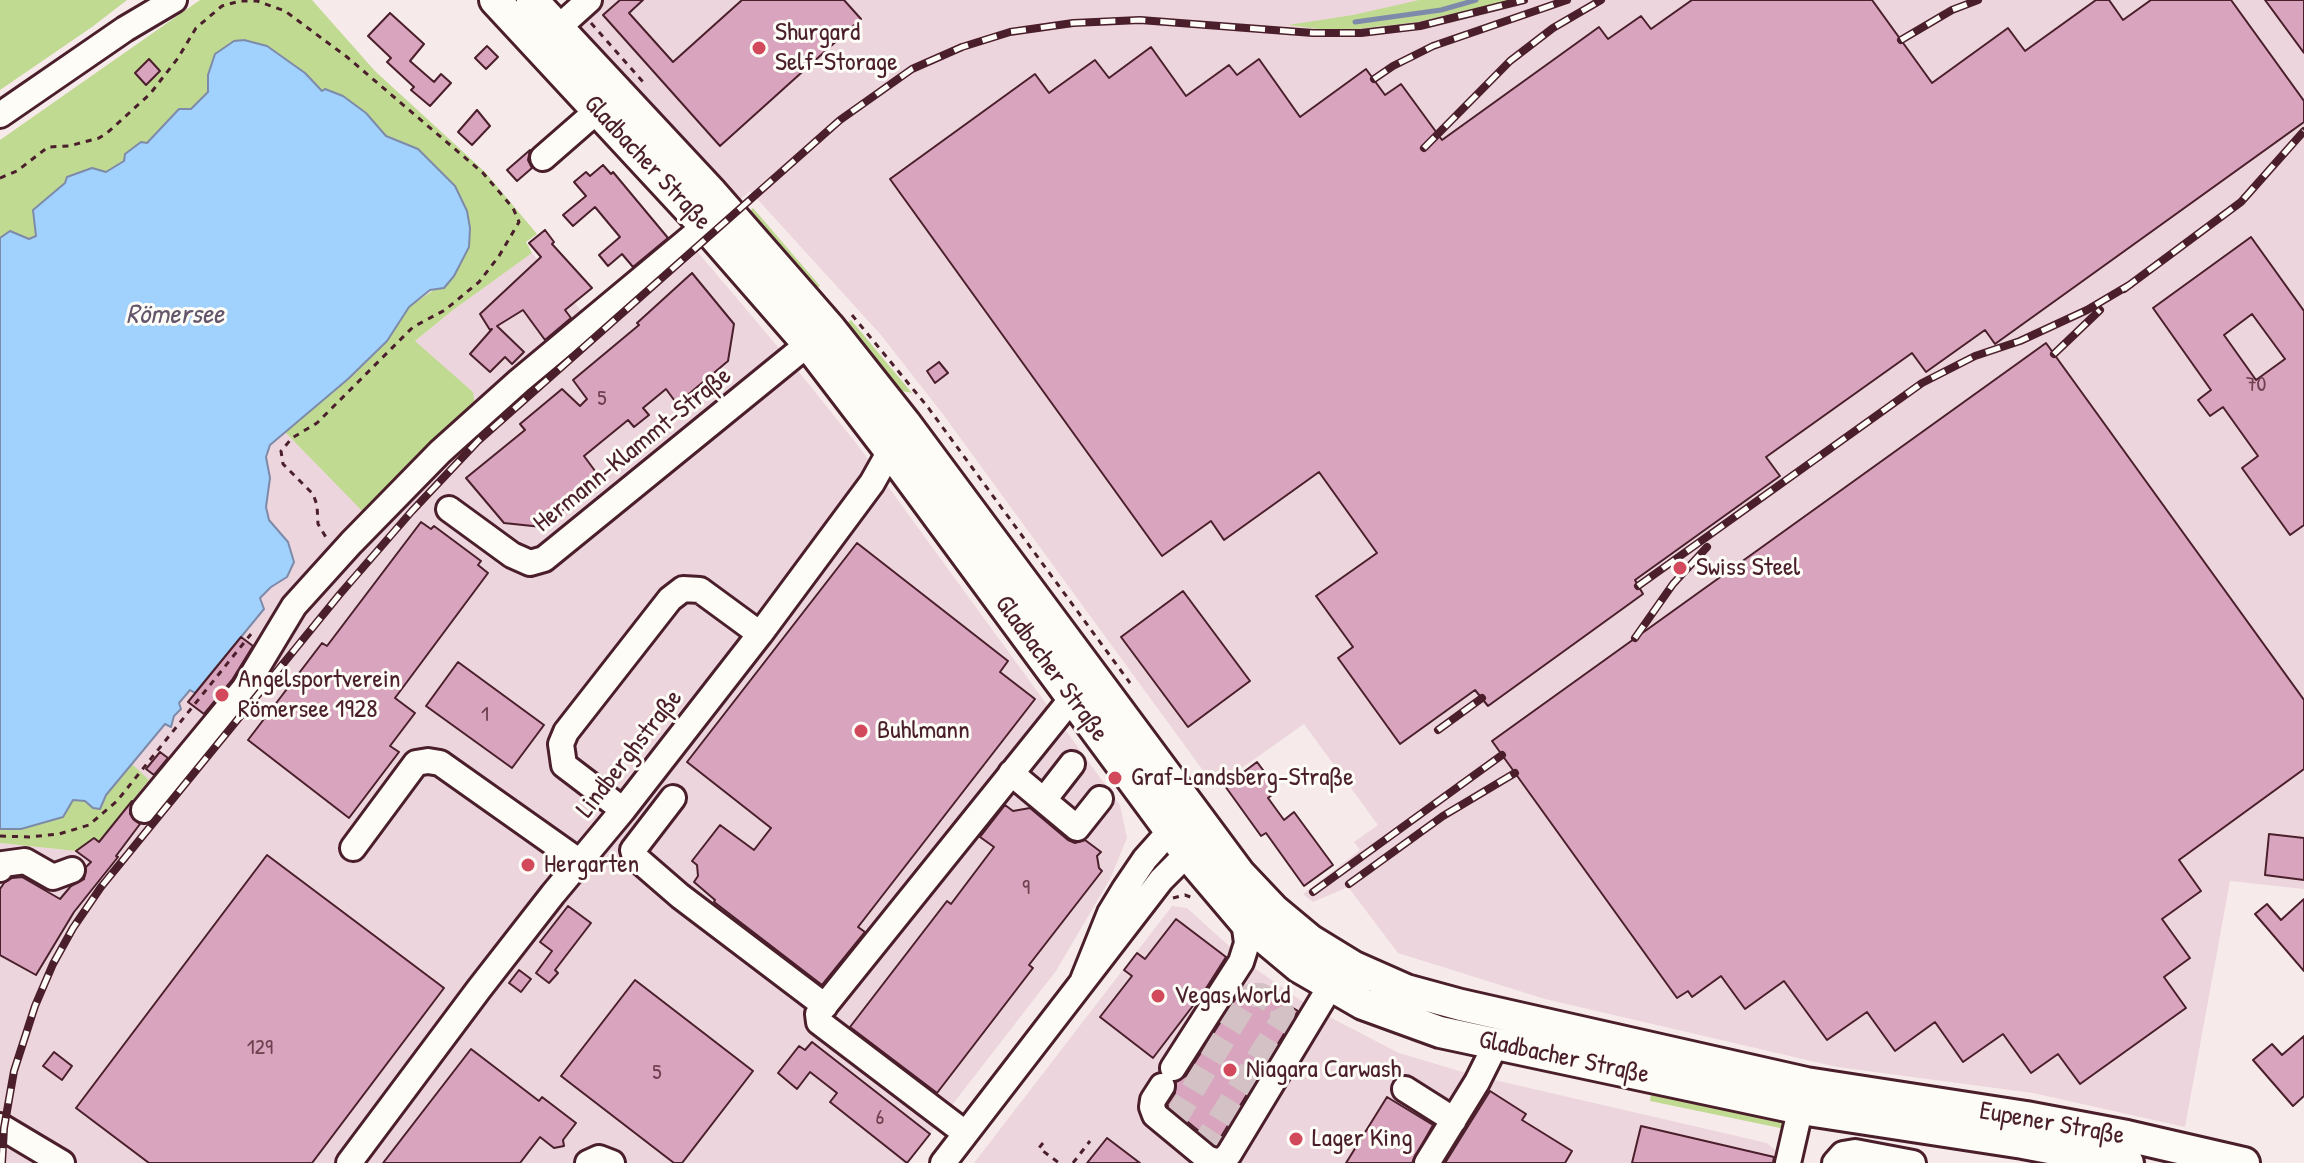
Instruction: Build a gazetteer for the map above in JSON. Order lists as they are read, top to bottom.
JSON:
{
  "streets": {
    "main road": ["Gladbacher Straße", "Eupener Straße"],
    "street": ["Hermann-Klammt-Straße", "Lindberghstraße"]
  },
  "crossings": [
    ["Gladbacher Straße", "Hermann-Klammt-Straße"],
    ["Gladbacher Straße", "Lindberghstraße"],
    ["Gladbacher Straße", "Eupener Straße"]
  ],
  "water": ["Römersee"],
  "places": [
    "Shurgard Self-Storage",
    "Swiss Steel",
    "Angelsportverein Römersee 1928",
    "Buhlmann",
    "Graf-Landsberg-Straße",
    "Hergarten",
    "Vegas World",
    "Niagara Carwash",
    "Lager King"
  ],
  "house_numbers": [
    "70",
    "5",
    "1",
    "9",
    "129",
    "5",
    "6"
  ]
}
